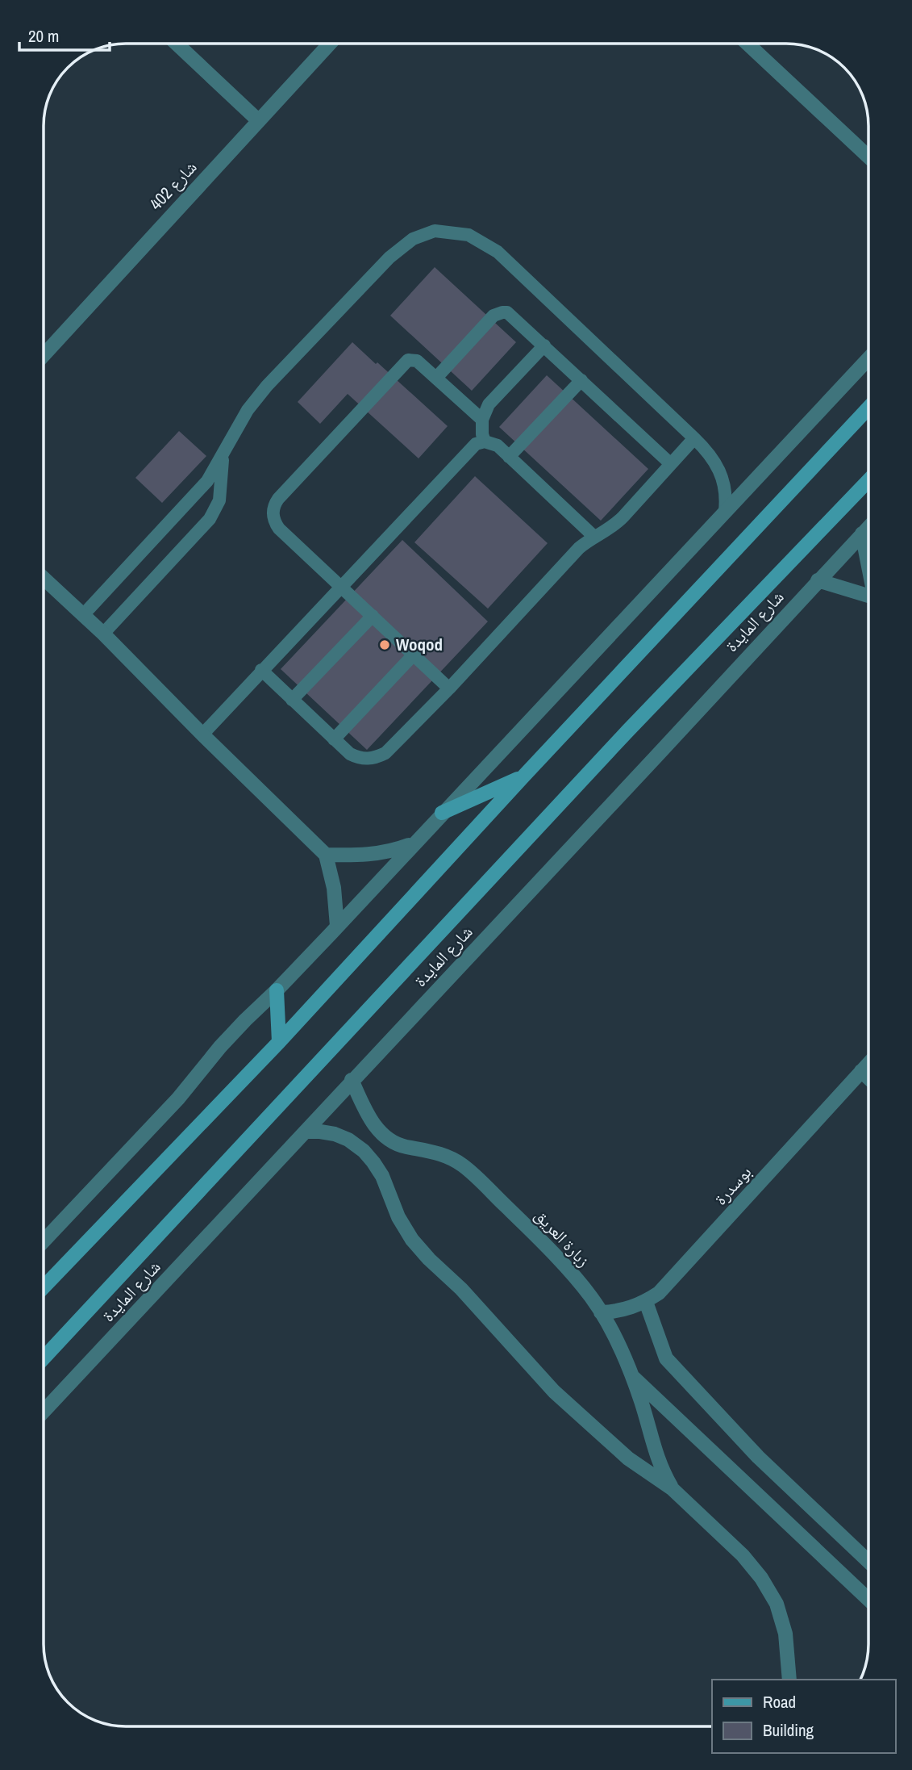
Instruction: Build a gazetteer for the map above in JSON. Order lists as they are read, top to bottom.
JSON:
{
  "streets": {
    "street": [
      "شارع 402",
      "شارع المايدة",
      "بوسدرة",
      "زبارة العريق"
    ]
  },
  "crossings": [
    ["شارع المايدة", "زبارة العريق"],
    ["بوسدرة", "زبارة العريق"]
  ],
  "places": ["Woqod"],
  "legend": ["Road", "Building"],
  "scale_bar": "20 m"
}
